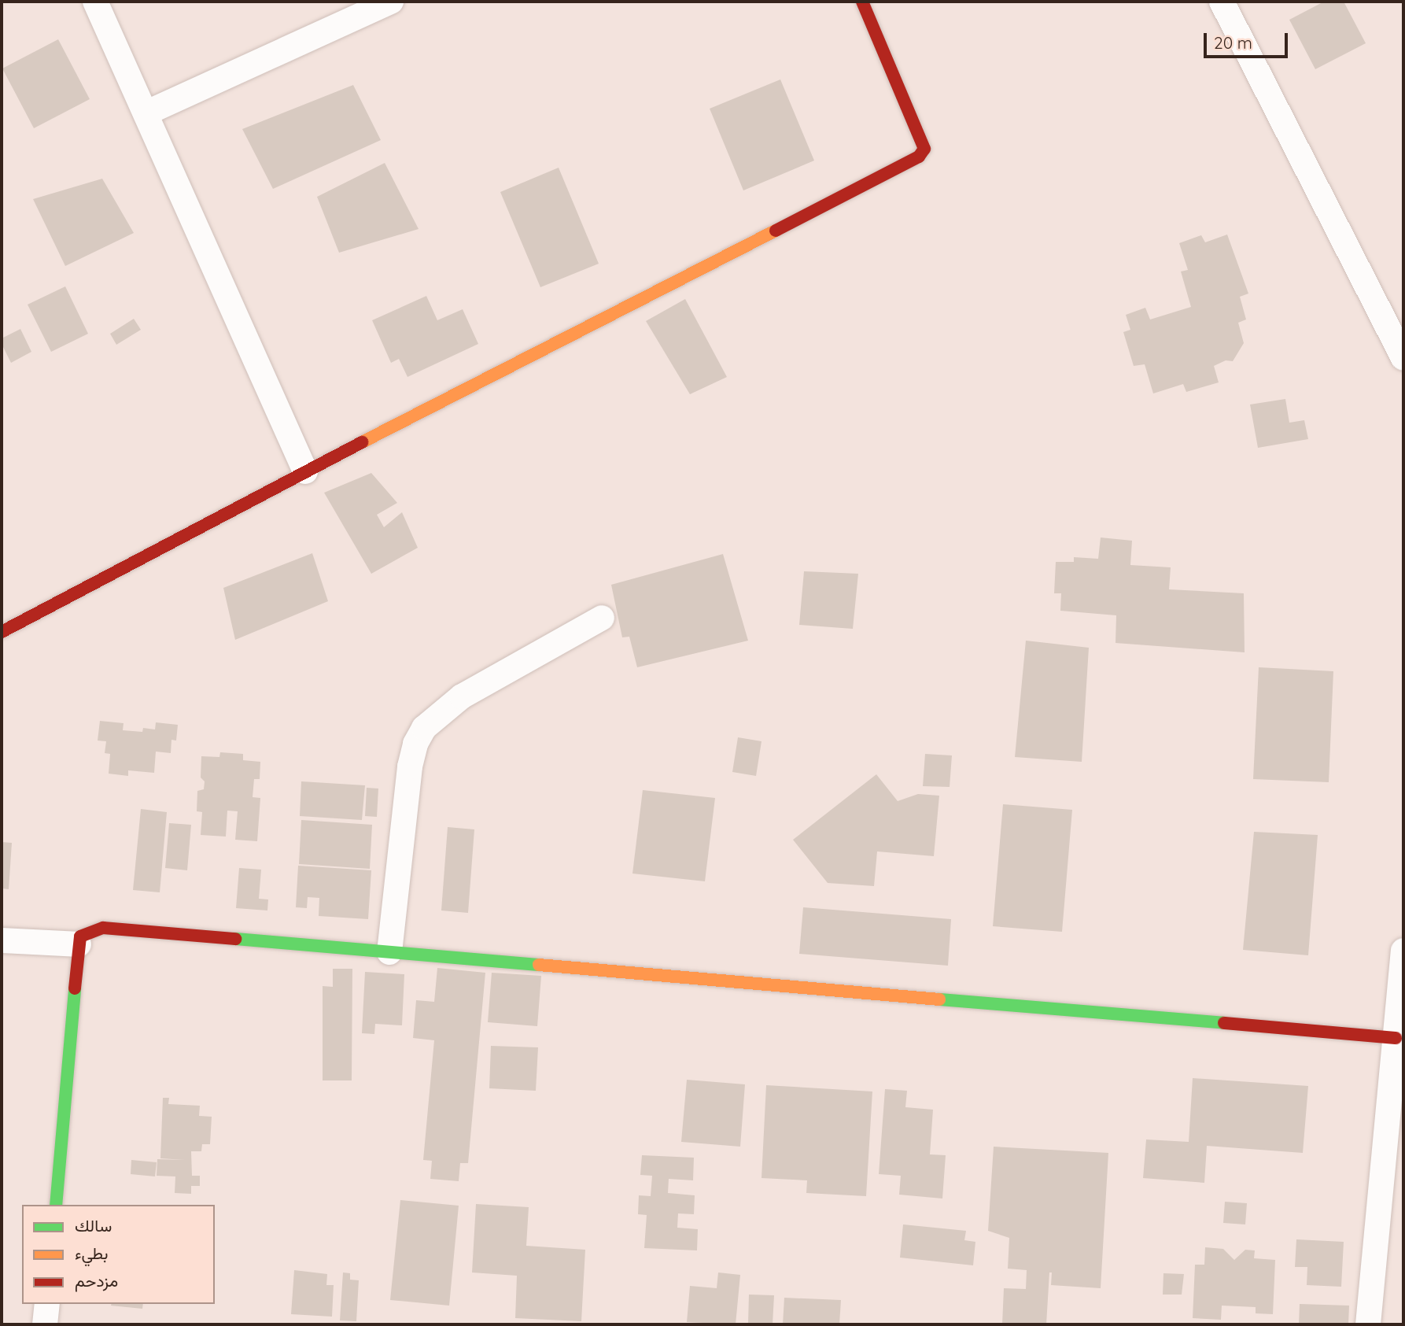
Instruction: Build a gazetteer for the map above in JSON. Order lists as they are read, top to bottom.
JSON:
{
  "legend": ["سالك", "بطيء", "مزدحم"],
  "scale_bar": "20 m"
}
